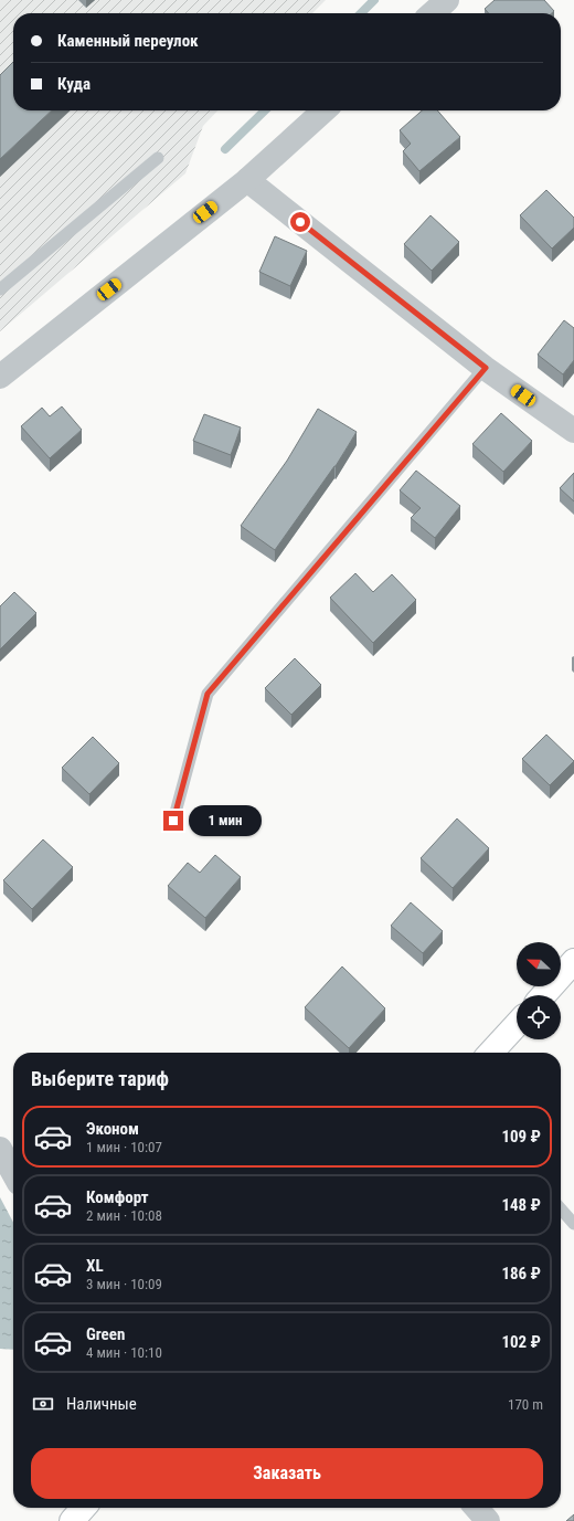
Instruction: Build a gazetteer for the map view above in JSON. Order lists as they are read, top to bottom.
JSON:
{
  "north": "left",
  "page": {
    "banner": ["Каменный переулок", "Куда"],
    "bubble": "1 мин",
    "heading": "Выберите тариф",
    "list": [
      {
        "name": "Эконом",
        "note": "1 мин · 10:07",
        "value": "109 ₽"
      },
      {
        "name": "Комфорт",
        "note": "2 мин · 10:08",
        "value": "148 ₽"
      },
      {
        "name": "XL",
        "note": "3 мин · 10:09",
        "value": "186 ₽"
      },
      {
        "name": "Green",
        "note": "4 мин · 10:10",
        "value": "102 ₽"
      }
    ],
    "pay": ["Наличные", "170 m"],
    "buttons": "Заказать"
  }
}
